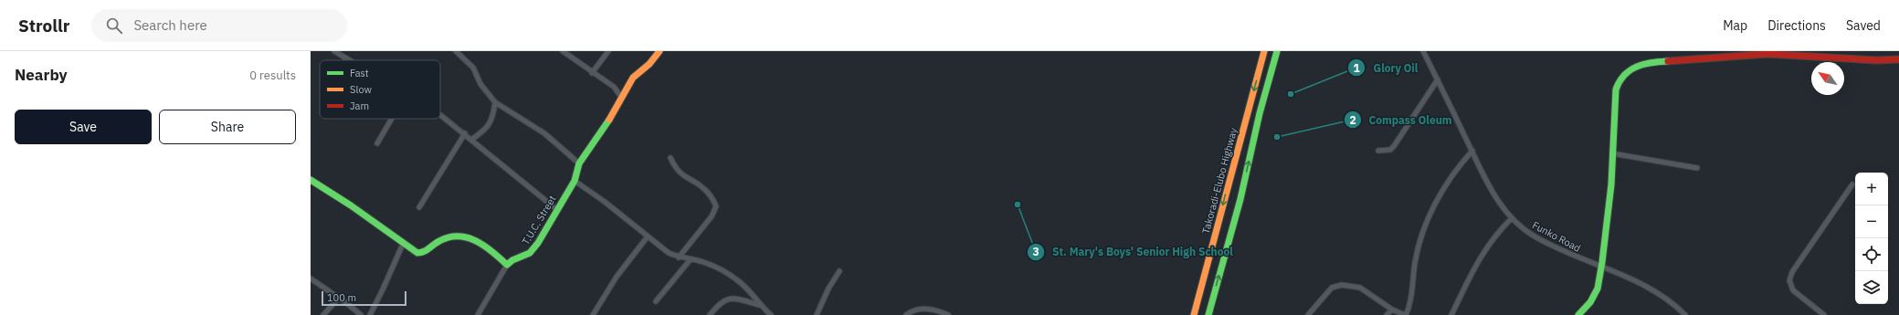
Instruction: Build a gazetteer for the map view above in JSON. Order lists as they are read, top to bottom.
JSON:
{
  "streets": {
    "main road": ["Takoradi-Elubo Highway", "T.U.C. Street"],
    "street": ["Funko Road"]
  },
  "places": ["Glory Oil", "Compass Oleum", "St. Mary's Boys' Senior High School"],
  "legend": ["Fast", "Slow", "Jam"],
  "scale_bar": "100 m",
  "north": "top left",
  "page": {
    "header": "Strollr",
    "search": "Search here",
    "nav": ["Map", "Directions", "Saved"],
    "heading": ["Nearby", "0 results"],
    "buttons": ["Save", "Share"],
    "map_buttons": ["+", "−"],
    "scale": "100 m"
  }
}
